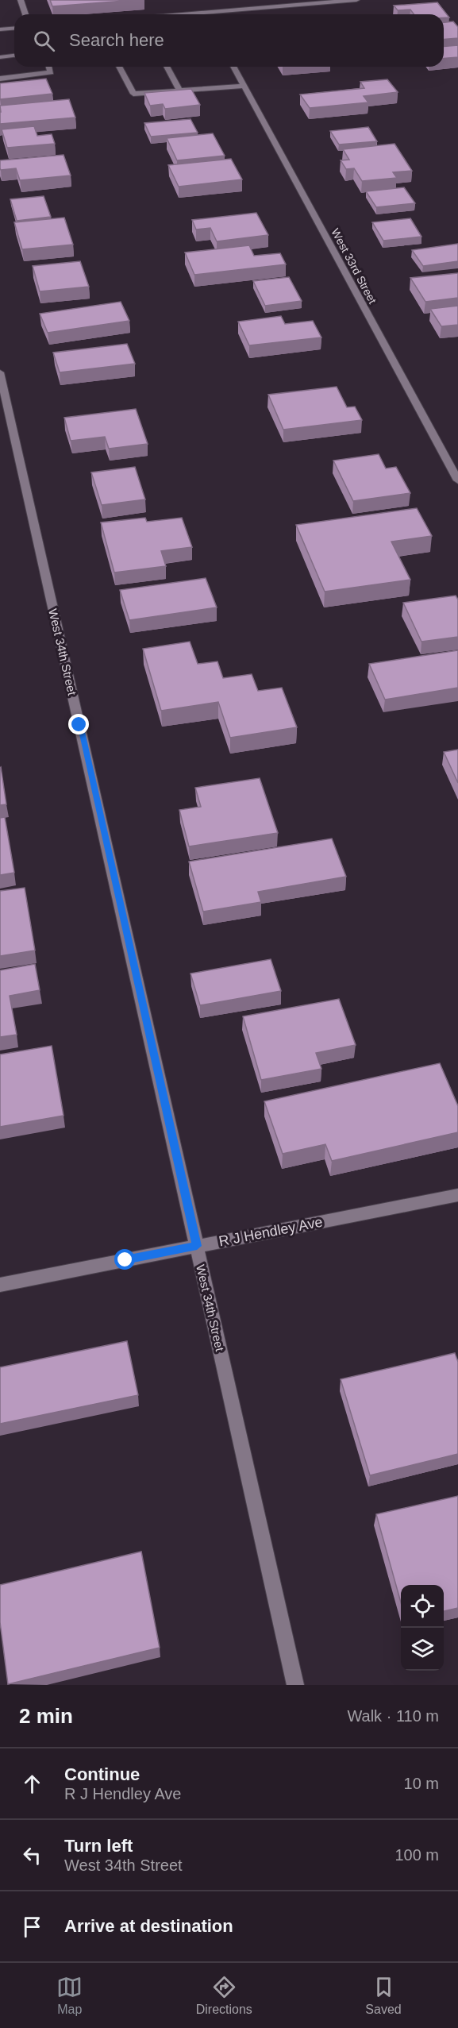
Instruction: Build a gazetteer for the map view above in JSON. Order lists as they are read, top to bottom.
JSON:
{
  "streets": {
    "street": ["West 33rd Street", "West 34th Street", "R J Hendley Ave"]
  },
  "crossings": [
    ["West 34th Street", "R J Hendley Ave"]
  ],
  "page": {
    "search": "Search here",
    "heading": ["2 min", "Walk · 110 m"],
    "list": [
      ["Continue", "R J Hendley Ave", "10 m"],
      ["Turn left", "West 34th Street", "100 m"],
      "Arrive at destination"
    ],
    "nav": ["Map", "Directions", "Saved"]
  }
}
